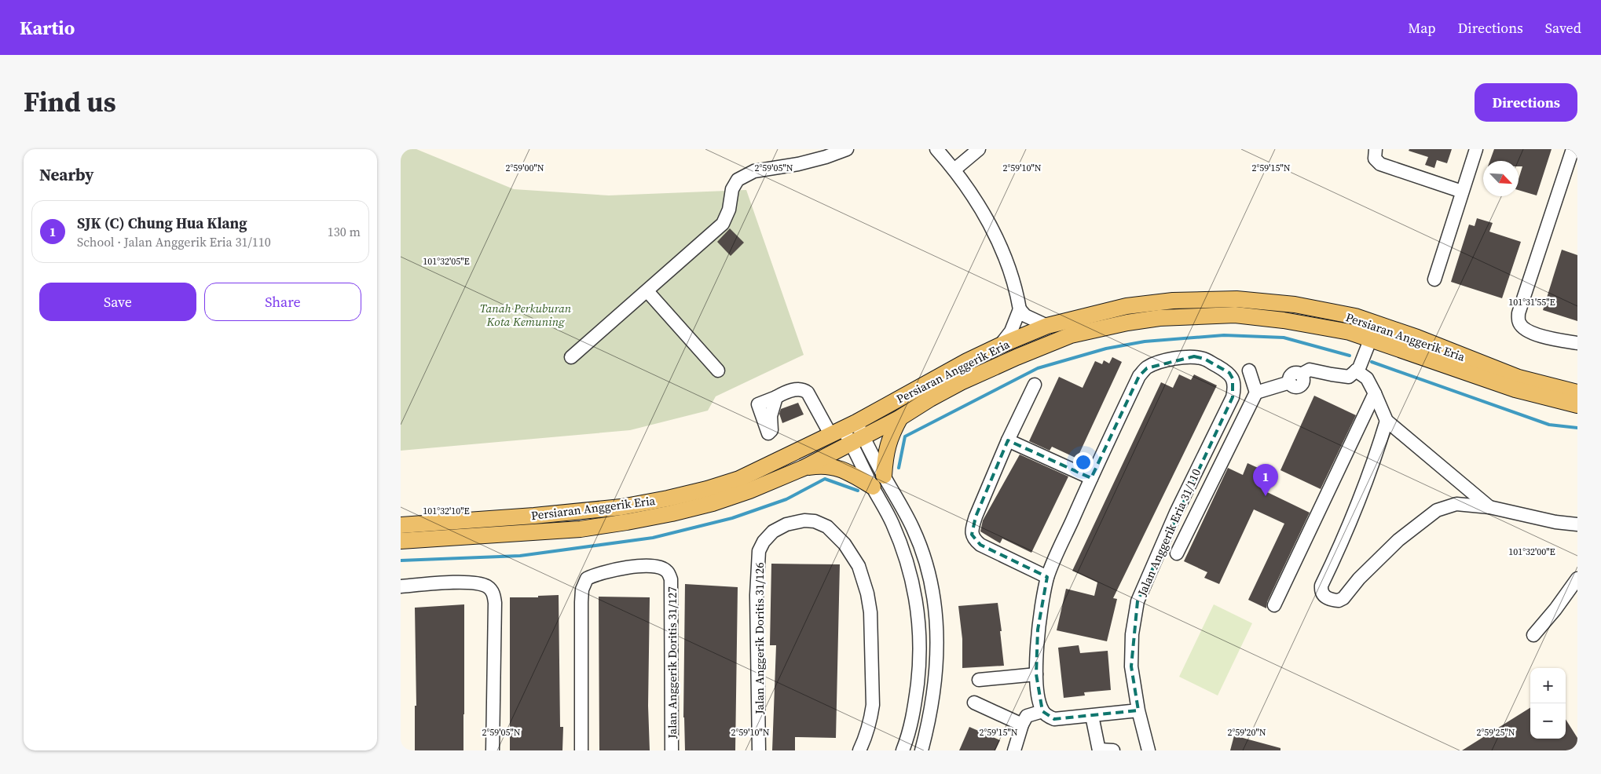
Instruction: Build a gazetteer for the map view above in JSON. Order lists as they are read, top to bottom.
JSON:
{
  "streets": {
    "main road": ["Persiaran Anggerik Eria"],
    "street": ["Jalan Anggerik Eria 31/110", "Jalan Anggerik Doritis 31/126", "Jalan Anggerik Doritis 31/127"]
  },
  "parks": ["Tanah Perkuburan Kota Kemuning"],
  "north": "bottom right",
  "page": {
    "header": "Kartio",
    "nav": ["Map", "Directions", "Saved"],
    "title": "Find us",
    "buttons": [
      "Directions",
      ["Save", "Share"]
    ],
    "heading": "Nearby",
    "list": [
      {
        "mark": "1",
        "name": "SJK (C) Chung Hua Klang",
        "note": "School · Jalan Anggerik Eria 31/110",
        "value": "130 m"
      }
    ],
    "pins": "1",
    "map_buttons": ["+", "−"]
  },
  "coordinates": [
    "2°59'00\"N",
    "2°59'05\"N",
    "2°59'10\"N",
    "2°59'15\"N",
    "101°32'05\"E",
    "101°31'55\"E",
    "101°32'10\"E",
    "101°32'00\"E",
    "2°59'20\"N",
    "2°59'25\"N"
  ]
}
